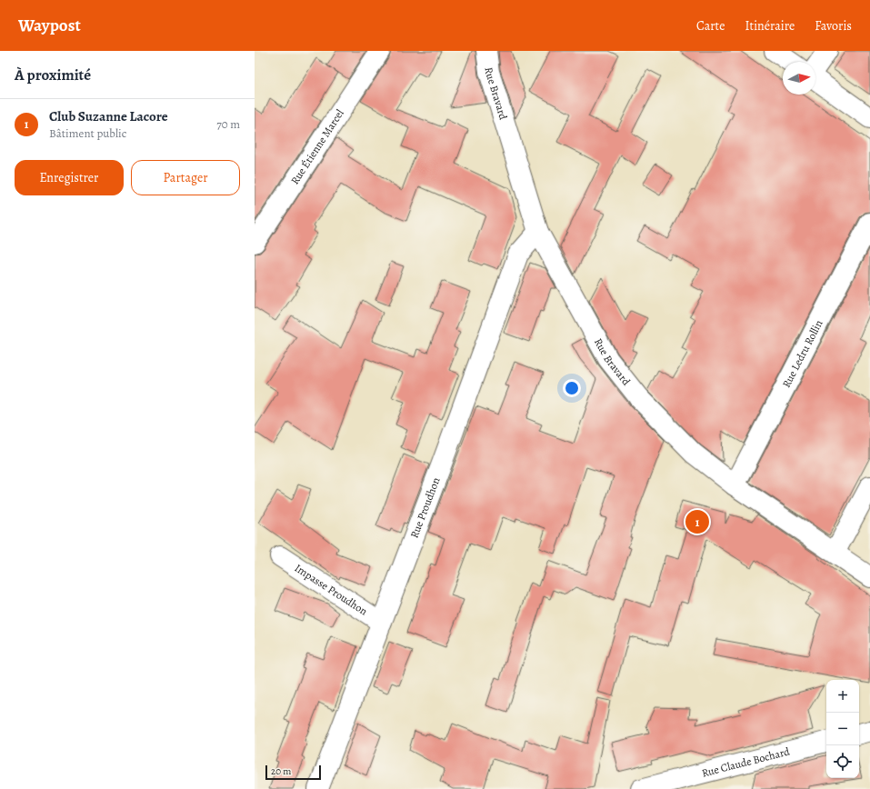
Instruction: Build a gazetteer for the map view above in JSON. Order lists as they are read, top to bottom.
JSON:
{
  "streets": {
    "street": [
      "Rue Bravard",
      "Rue Étienne Marcel",
      "Rue Ledru Rollin",
      "Rue Proudhon",
      "Impasse Proudhon",
      "Rue Claude Bochard"
    ]
  },
  "crossings": [
    ["Rue Bravard", "Rue Ledru Rollin"],
    ["Rue Bravard", "Rue Proudhon"],
    ["Rue Proudhon", "Impasse Proudhon"]
  ],
  "scale_bar": "20 m",
  "north": "right",
  "page": {
    "header": "Waypost",
    "nav": ["Carte", "Itinéraire", "Favoris"],
    "heading": "À proximité",
    "list": [
      {
        "mark": "1",
        "name": "Club Suzanne Lacore",
        "note": "Bâtiment public",
        "value": "70 m"
      }
    ],
    "buttons": ["Enregistrer", "Partager"],
    "pins": "1",
    "map_buttons": ["+", "−"],
    "scale": "20 m"
  }
}
